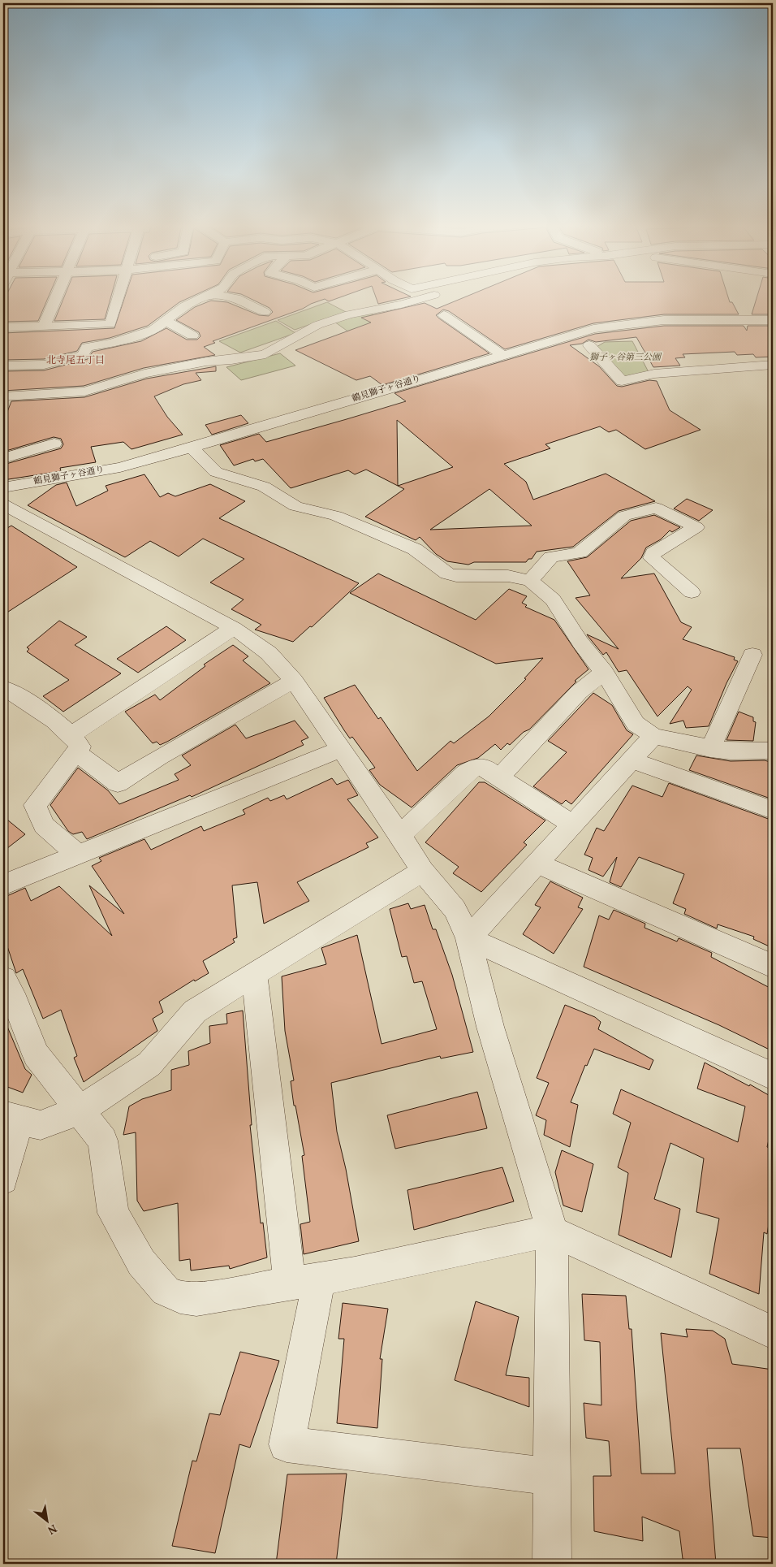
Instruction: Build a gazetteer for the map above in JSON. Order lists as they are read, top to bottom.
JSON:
{
  "streets": {
    "street": ["鶴見獅子ヶ谷通り"]
  },
  "districts": ["北寺尾五丁目"],
  "parks": ["獅子ヶ谷第三公園"],
  "north": "bottom right"
}
